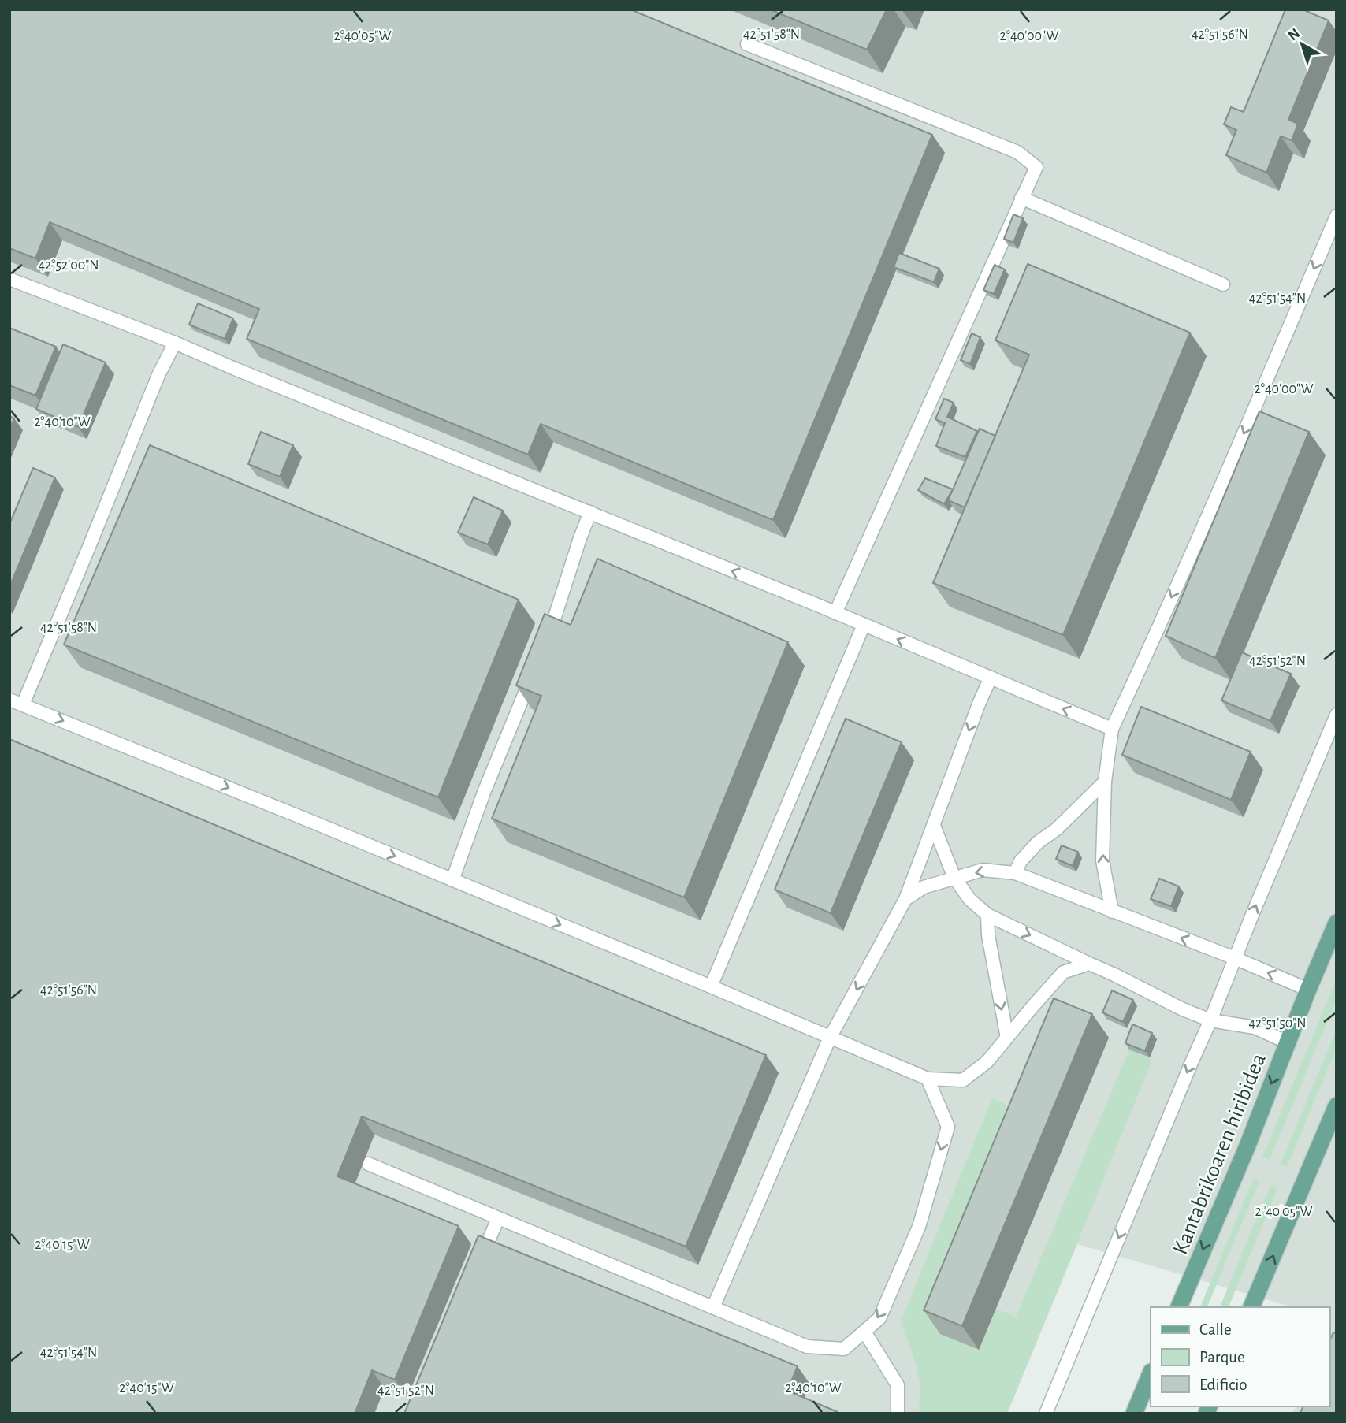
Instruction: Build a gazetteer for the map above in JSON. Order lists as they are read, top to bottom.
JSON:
{
  "streets": {
    "main road": ["Kantabrikoaren hiribidea"]
  },
  "legend": ["Calle", "Parque", "Edificio"],
  "north": "top left",
  "coordinates": [
    "42°51'58\"N",
    "42°51'56\"N",
    "2°40'05\"W",
    "2°40'00\"W",
    "42°52'00\"N",
    "42°51'54\"N",
    "2°40'10\"W",
    "42°51'52\"N",
    "42°51'50\"N",
    "2°40'15\"W"
  ]
}
